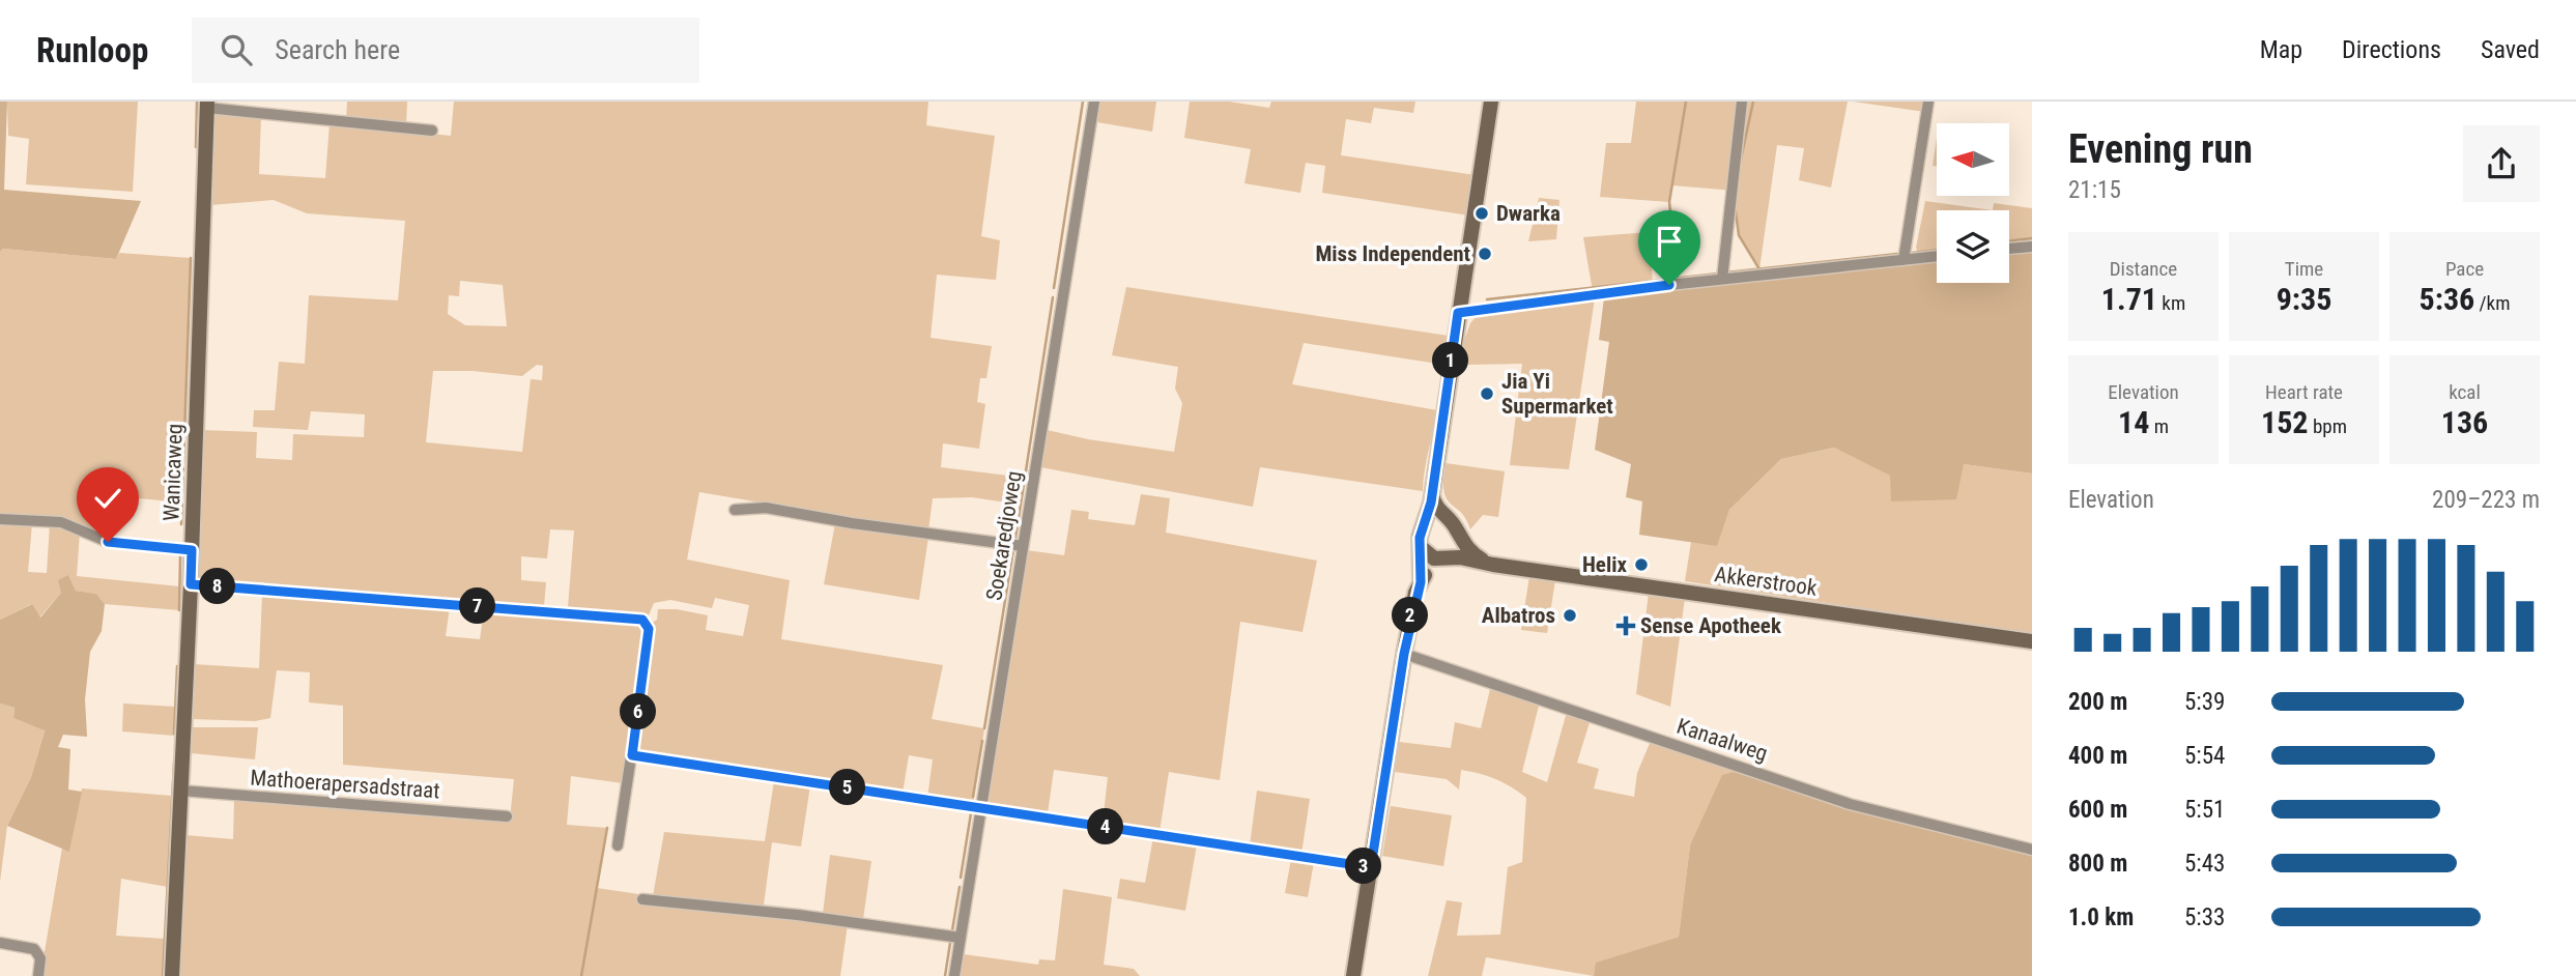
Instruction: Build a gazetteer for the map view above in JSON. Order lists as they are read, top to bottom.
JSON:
{
  "streets": {
    "street": [
      "Wanicaweg",
      "Soekaredjoweg",
      "Akkerstrook",
      "Kanaalweg",
      "Mathoerapersadstraat"
    ]
  },
  "crossings": [
    ["Wanicaweg", "Mathoerapersadstraat"]
  ],
  "places": {
    "other": [
      "Dwarka",
      "Miss Independent",
      "Jia Yi Supermarket",
      "Helix",
      "Albatros"
    ],
    "health": ["Sense Apotheek"]
  },
  "north": "left",
  "page": {
    "header": "Runloop",
    "search": "Search here",
    "nav": ["Map", "Directions", "Saved"],
    "heading": ["Evening run", "21:15"],
    "stats": [
      ["Distance", "1.71 km"],
      ["Time", "9:35"],
      ["Pace", "5:36 /km"],
      ["Elevation", "14 m"],
      ["Heart rate", "152 bpm"],
      ["kcal", "136"]
    ],
    "pins": [
      "1",
      "8",
      "7",
      "2",
      "6",
      "5",
      "4",
      "3"
    ],
    "chart": ["Elevation", "209–223 m"],
    "list": [
      {
        "name": "200 m",
        "note": "5:39"
      },
      {
        "name": "400 m",
        "note": "5:54"
      },
      {
        "name": "600 m",
        "note": "5:51"
      },
      {
        "name": "800 m",
        "note": "5:43"
      },
      {
        "name": "1.0 km",
        "note": "5:33"
      }
    ]
  }
}
